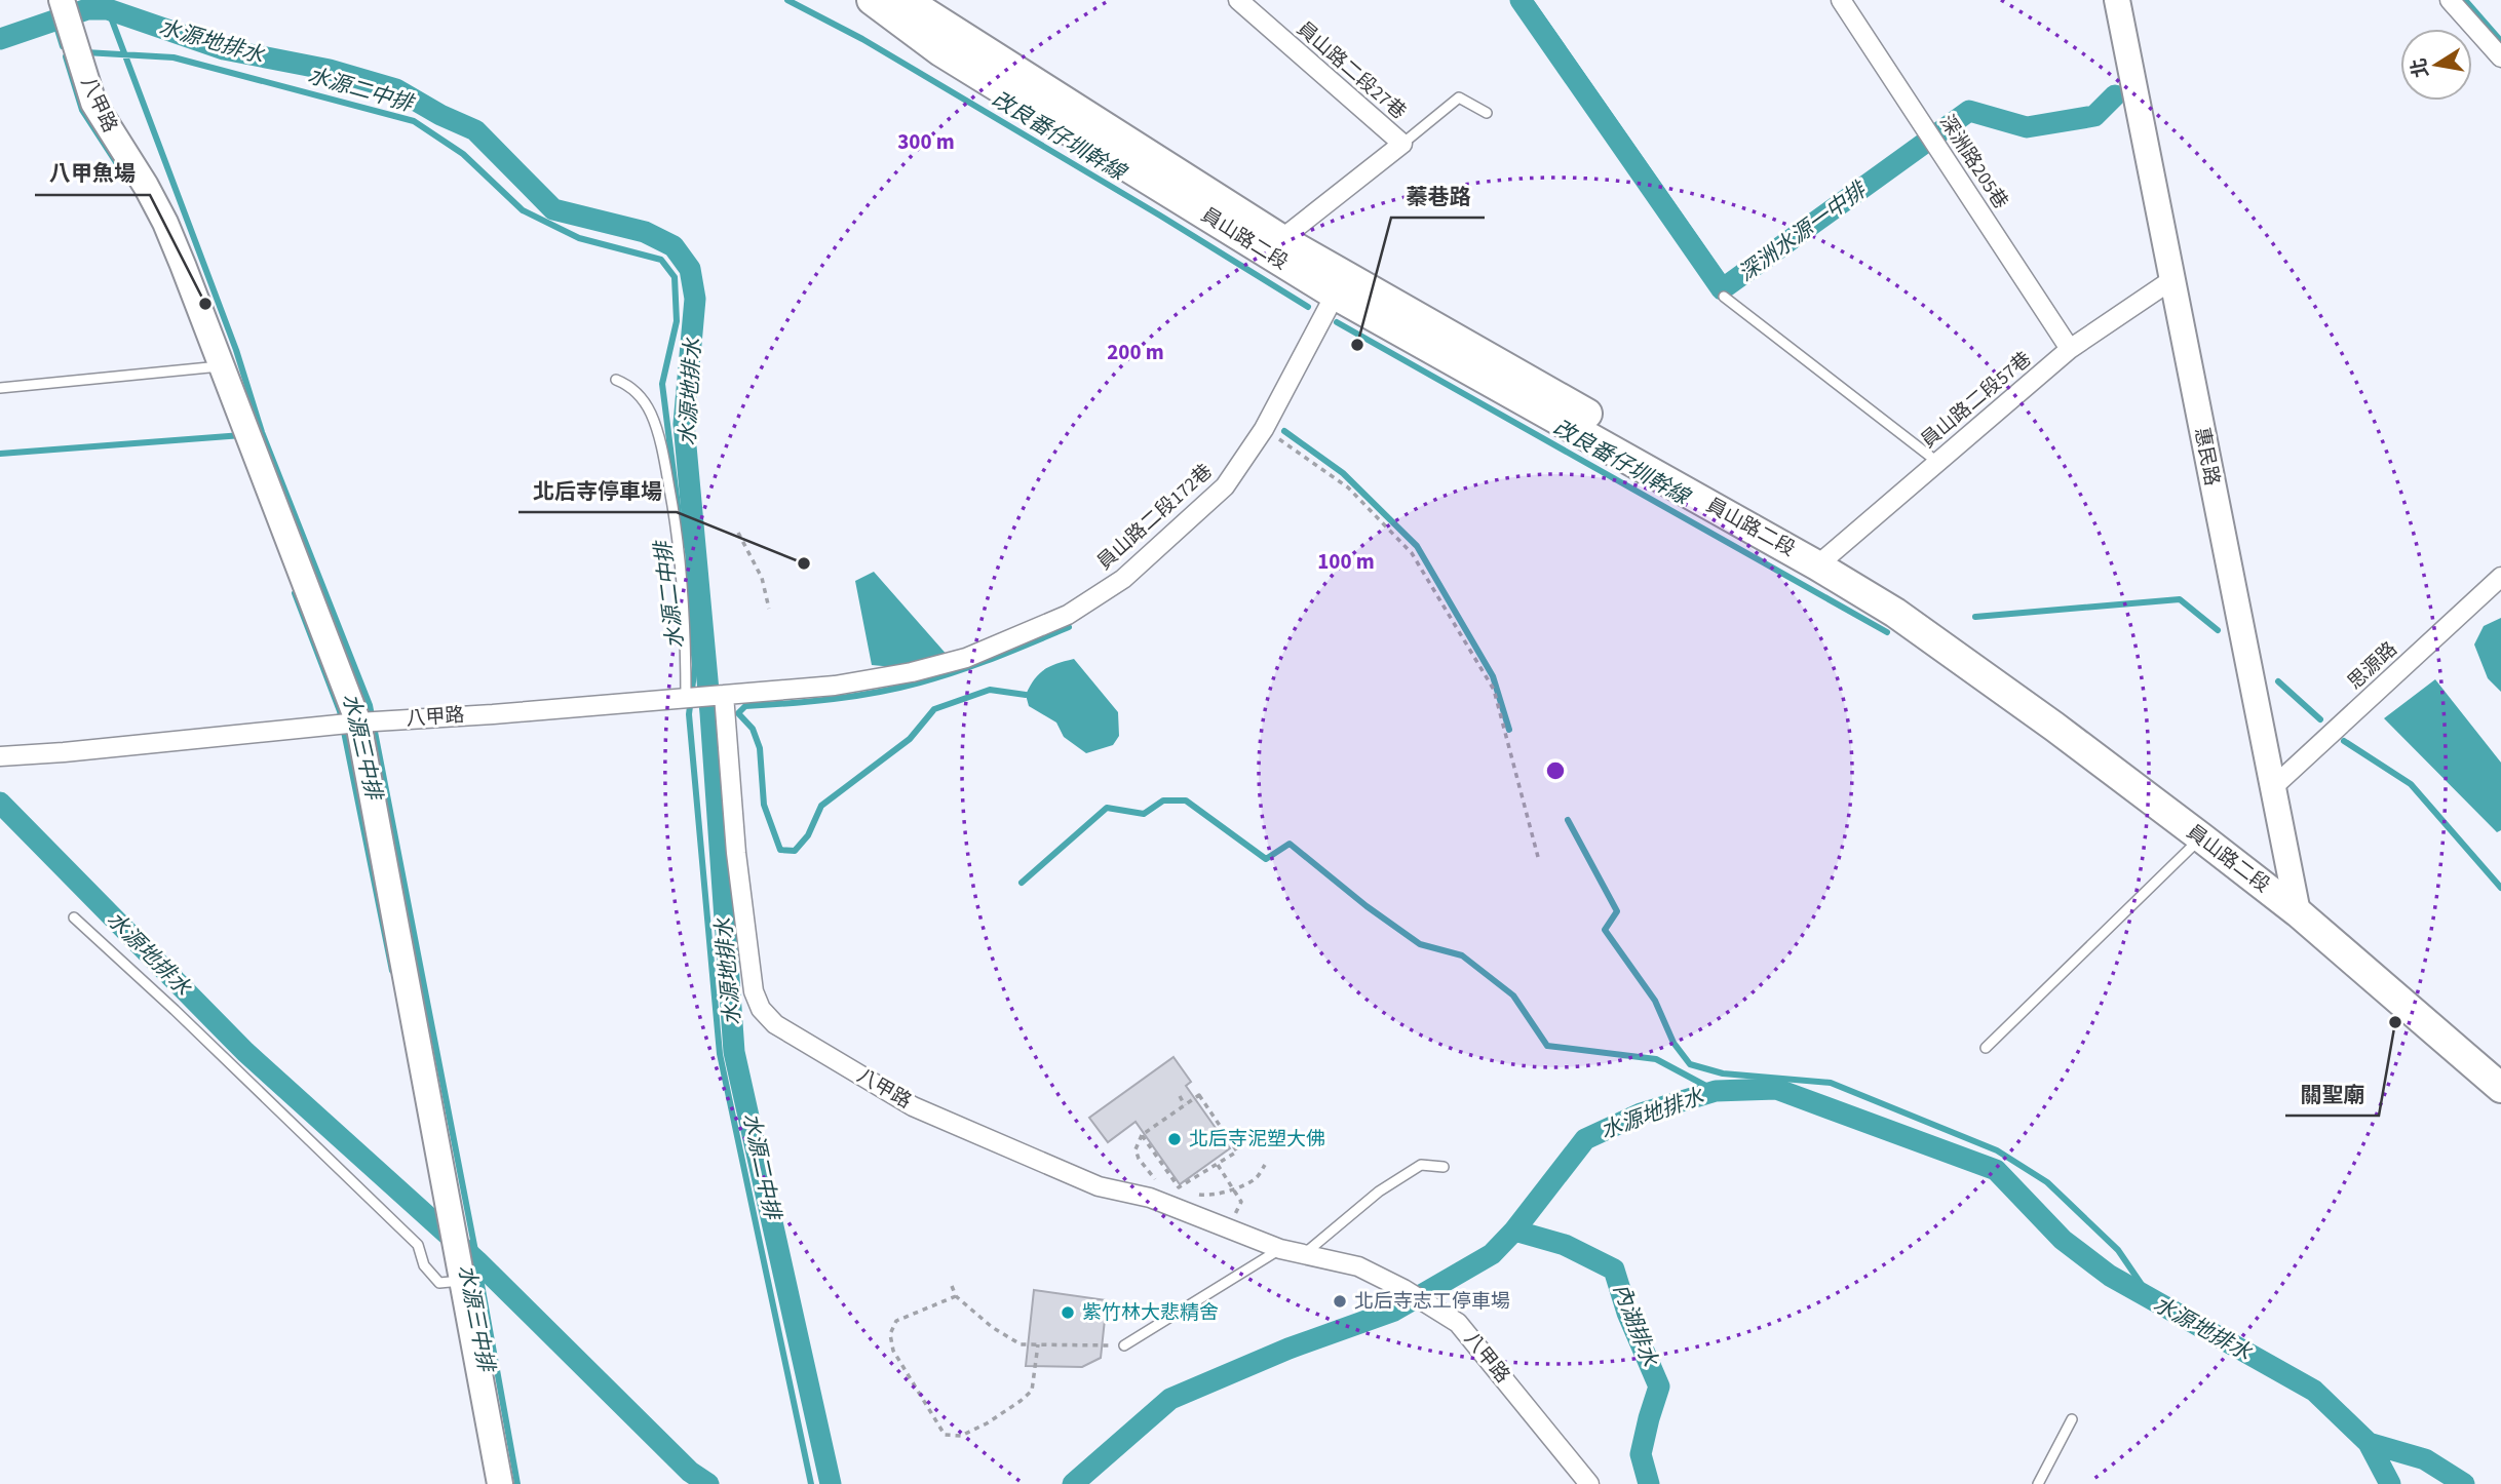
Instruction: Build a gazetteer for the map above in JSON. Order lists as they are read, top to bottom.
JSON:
{
  "streets": {
    "main road": ["員山路二段"],
    "street": [
      "員山路二段27巷",
      "八甲路",
      "深洲路205巷",
      "員山路二段57巷",
      "惠民路",
      "員山路二段172巷",
      "思源路"
    ]
  },
  "crossings": [
    ["員山路二段27巷", "員山路二段"],
    ["八甲路", "員山路二段172巷"],
    ["深洲路205巷", "員山路二段57巷"],
    ["員山路二段", "員山路二段57巷"],
    ["員山路二段", "惠民路"],
    ["員山路二段", "員山路二段172巷"],
    ["員山路二段57巷", "惠民路"],
    ["惠民路", "思源路"]
  ],
  "water": [
    "水源地排水",
    "水源二中排",
    "改良番仔圳幹線",
    "深洲水源一中排",
    "水源三中排",
    "內湖排水"
  ],
  "places": [
    "八甲魚場",
    "蓁巷路",
    "北后寺停車場",
    "關聖廟",
    "北后寺泥塑大佛",
    "北后寺志工停車場",
    "紫竹林大悲精舍"
  ],
  "north": "left",
  "rings": ["300 m", "200 m", "100 m"]
}
